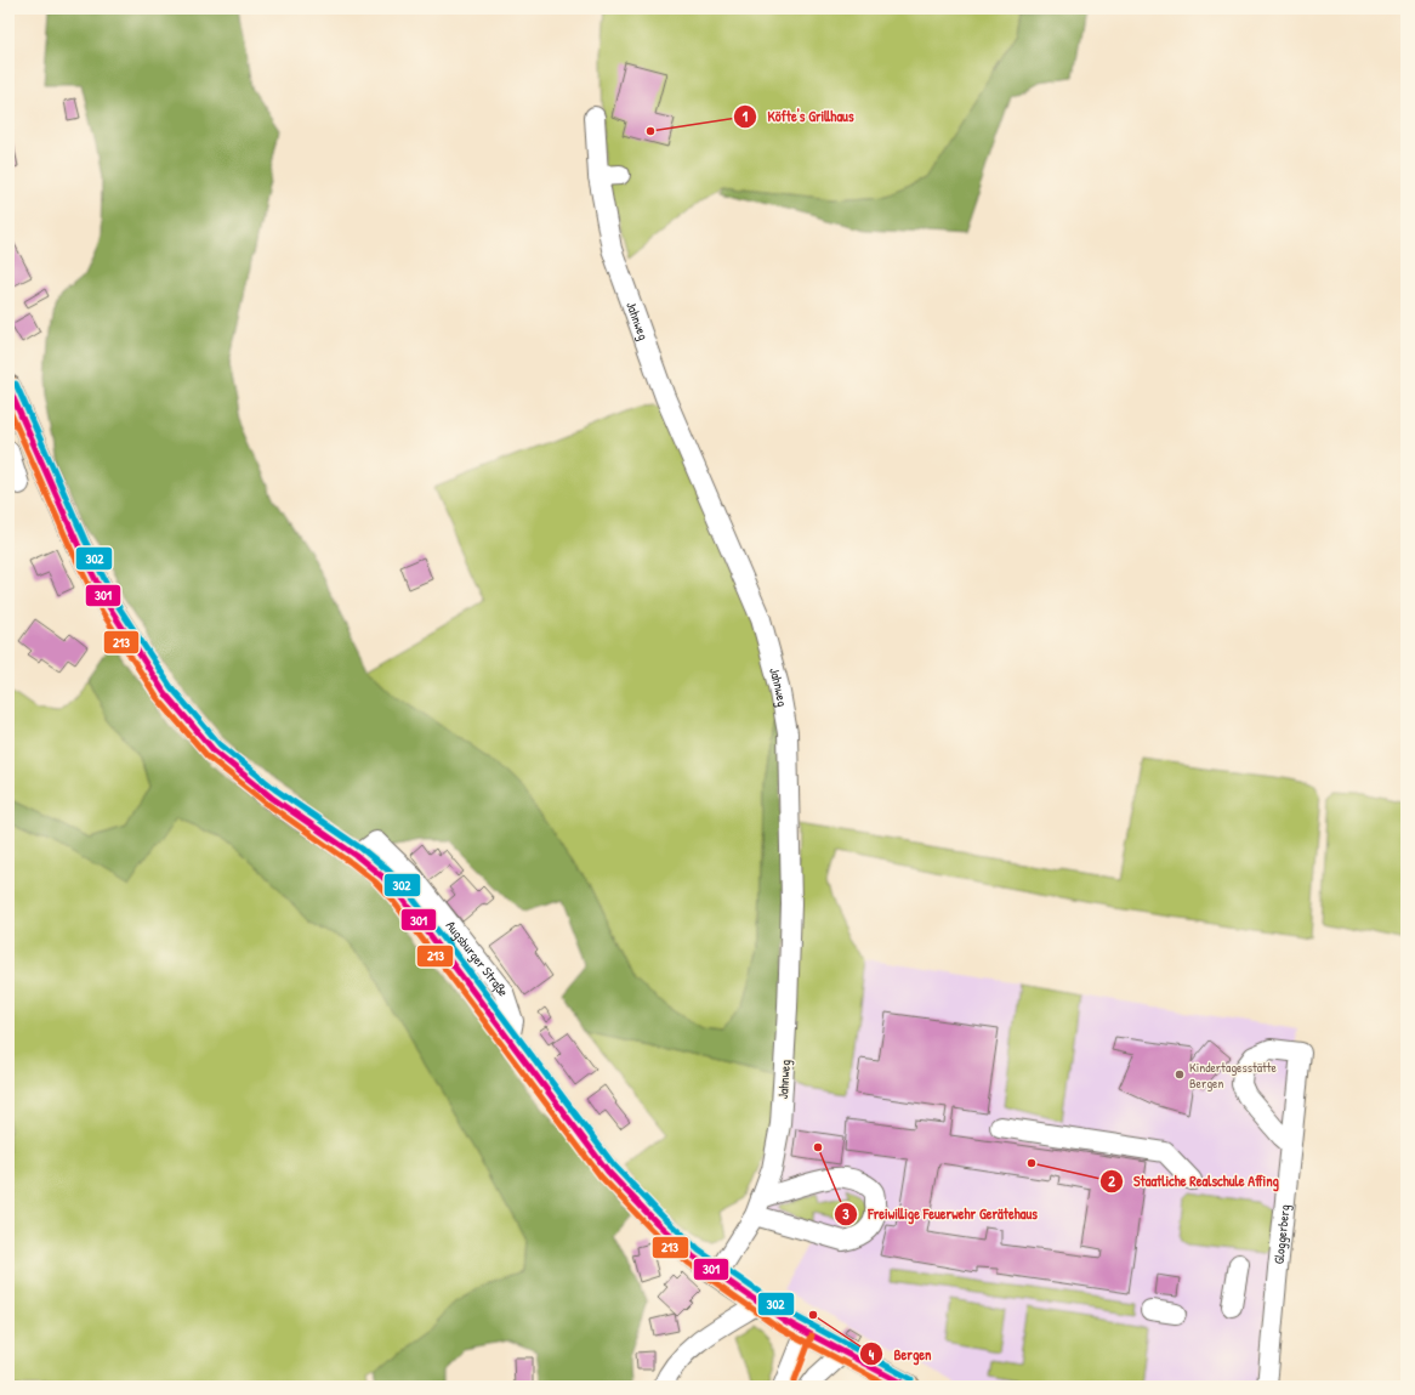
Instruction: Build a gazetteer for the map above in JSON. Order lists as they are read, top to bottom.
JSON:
{
  "streets": {
    "main road": ["Augsburger Straße"],
    "street": ["Jahnweg", "Gloggerberg"]
  },
  "crossings": [
    ["Jahnweg", "Augsburger Straße"]
  ],
  "places": [
    "Köfte's Grillhaus",
    "Kindertagesstätte Bergen",
    "Freiwillige Feuerwehr Gerätehaus",
    "Staatliche Realschule Affing",
    "Bergen"
  ],
  "lines": ["transit line 302", "transit line 301", "transit line 213"]
}
